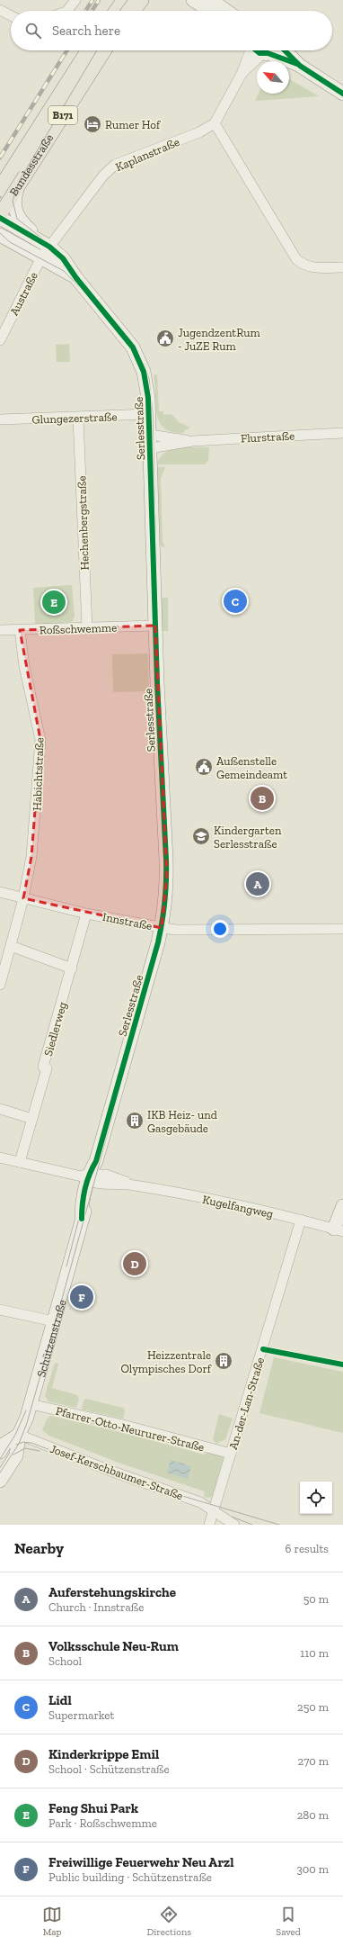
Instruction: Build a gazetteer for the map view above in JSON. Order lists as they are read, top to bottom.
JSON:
{
  "streets": {
    "main road": ["B171", "Bundesstraße"],
    "street": [
      "Kaplanstraße",
      "Austraße",
      "Glungezerstraße",
      "Serlesstraße",
      "Flurstraße",
      "Hechenbergstraße",
      "Roßschwemme",
      "Habichtstraße",
      "Innstraße",
      "Siedlerweg",
      "Kugelfangweg",
      "Schützenstraße",
      "An-der-Lan-Straße",
      "Pfarrer-Otto-Neururer-Straße",
      "Josef-Kerschbaumer-Straße"
    ]
  },
  "crossings": [
    ["Kaplanstraße", "Austraße"],
    ["Kaplanstraße", "Serlesstraße"],
    ["Bundesstraße", "Serlesstraße"],
    ["Austraße", "Serlesstraße"],
    ["Glungezerstraße", "Serlesstraße"],
    ["Glungezerstraße", "Hechenbergstraße"],
    ["Serlesstraße", "Flurstraße"],
    ["Serlesstraße", "Roßschwemme"],
    ["Serlesstraße", "Innstraße"],
    ["Serlesstraße", "Kugelfangweg"],
    ["Serlesstraße", "Schützenstraße"],
    ["Hechenbergstraße", "Roßschwemme"],
    ["Roßschwemme", "Habichtstraße"],
    ["Habichtstraße", "Innstraße"],
    ["Innstraße", "Siedlerweg"],
    ["Siedlerweg", "Kugelfangweg"],
    ["Kugelfangweg", "Schützenstraße"],
    ["Kugelfangweg", "An-der-Lan-Straße"],
    ["Schützenstraße", "Pfarrer-Otto-Neururer-Straße"],
    ["Schützenstraße", "Josef-Kerschbaumer-Straße"],
    ["An-der-Lan-Straße", "Pfarrer-Otto-Neururer-Straße"],
    ["An-der-Lan-Straße", "Josef-Kerschbaumer-Straße"]
  ],
  "places": {
    "hotel": ["Rumer Hof"],
    "public building": ["JugendzentRum - JuZE Rum", "Außenstelle Gemeindeamt"],
    "school or university": ["Kindergarten Serlesstraße"],
    "building": ["IKB Heiz- und Gasgebäude", "Heizzentrale Olympisches Dorf"]
  },
  "north": "top left",
  "page": {
    "search": "Search here",
    "pins": [
      "C",
      "E",
      "B",
      "A",
      "D",
      "F"
    ],
    "heading": ["Nearby", "6 results"],
    "list": [
      {
        "mark": "A",
        "name": "Auferstehungskirche",
        "note": "Church · Innstraße",
        "value": "50 m"
      },
      {
        "mark": "B",
        "name": "Volksschule Neu-Rum",
        "note": "School",
        "value": "110 m"
      },
      {
        "mark": "C",
        "name": "Lidl",
        "note": "Supermarket",
        "value": "250 m"
      },
      {
        "mark": "D",
        "name": "Kinderkrippe Emil",
        "note": "School · Schützenstraße",
        "value": "270 m"
      },
      {
        "mark": "E",
        "name": "Feng Shui Park",
        "note": "Park · Roßschwemme",
        "value": "280 m"
      },
      {
        "mark": "F",
        "name": "Freiwillige Feuerwehr Neu Arzl",
        "note": "Public building · Schützenstraße",
        "value": "300 m"
      }
    ],
    "nav": ["Map", "Directions", "Saved"]
  }
}
